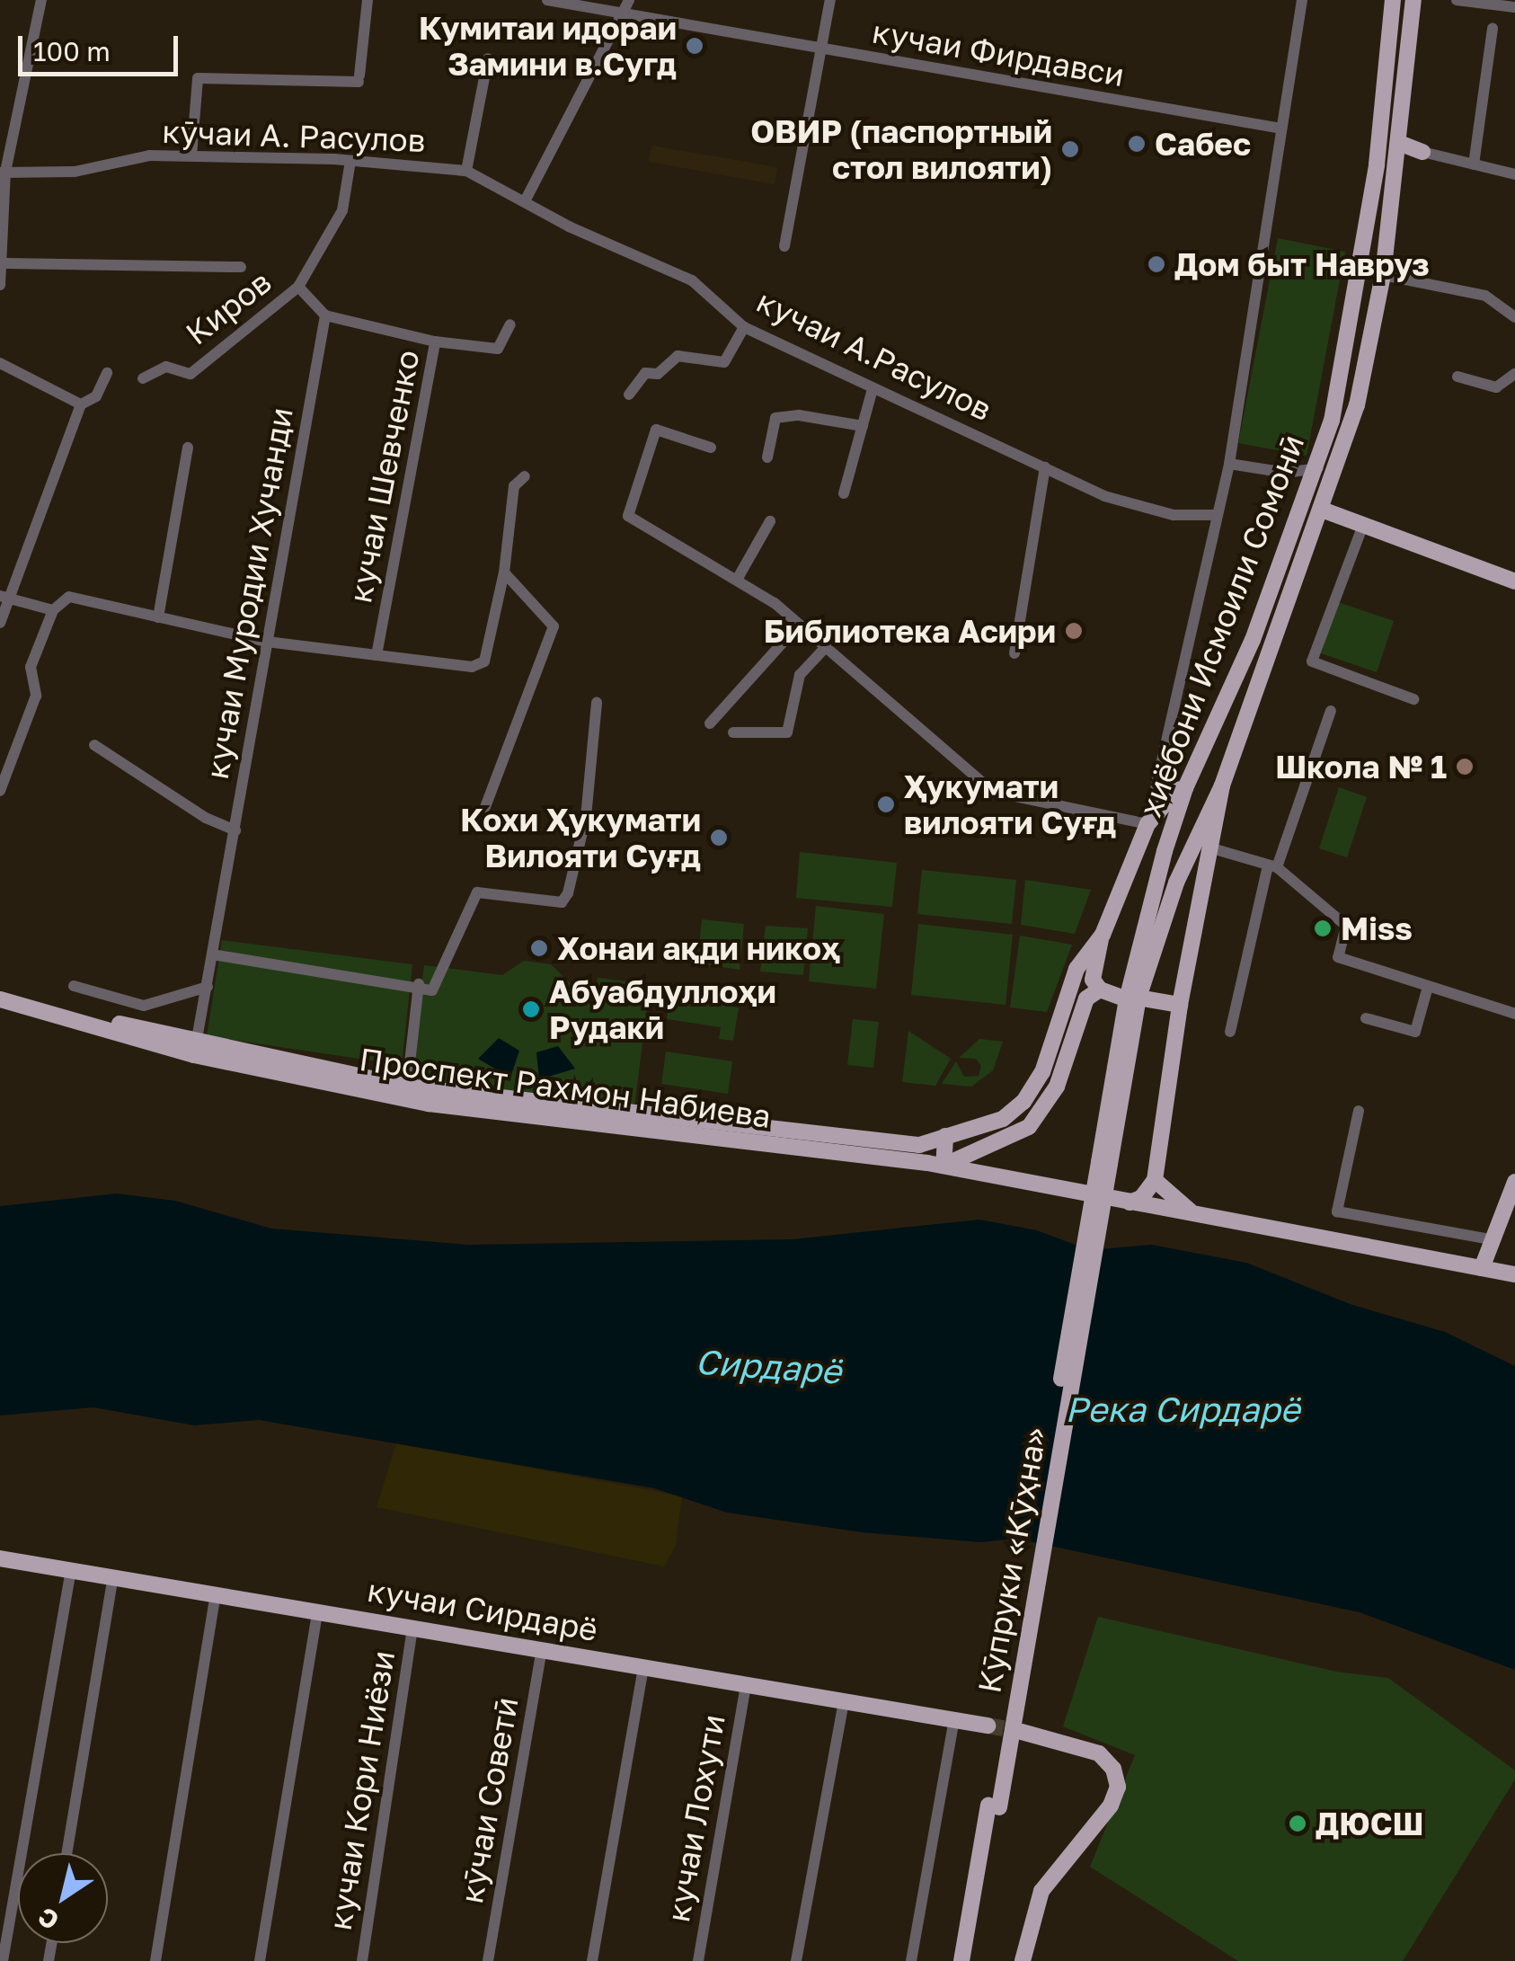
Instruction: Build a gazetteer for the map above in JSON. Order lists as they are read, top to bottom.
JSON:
{
  "streets": {
    "main road": [
      "хиёбони Исмоили Сомонӣ",
      "Проспект Рахмон Набиева",
      "Кӯпруки «Кӯҳна»",
      "кучаи Сирдарё"
    ],
    "street": [
      "кучаи Фирдавси",
      "кӯчаи А. Расулов",
      "Киров",
      "кучаи А.Расулов",
      "кучаи Шевченко",
      "кучаи Муродии Хучанди",
      "кучаи Кори Ниёзи",
      "кӯчаи Советӣ",
      "кучаи Лохути"
    ]
  },
  "crossings": [
    ["кӯчаи А. Расулов", "кучаи А.Расулов"],
    ["кучаи Муродии Хучанди", "Проспект Рахмон Набиева"],
    ["хиёбони Исмоили Сомонӣ", "Кӯпруки «Кӯҳна»"],
    ["кучаи Сирдарё", "кучаи Кори Ниёзи"],
    ["кучаи Сирдарё", "кӯчаи Советӣ"],
    ["кучаи Сирдарё", "кучаи Лохути"]
  ],
  "water": ["Сирдарё", "Река Сирдарё"],
  "places": [
    "Кумитаи идораи Замини в.Сугд",
    "Сабес",
    "ОВИР (паспортный стол вилояти)",
    "Дом быт Навруз",
    "Библиотека Асири",
    "Школа № 1",
    "Ҳукумати вилояти Суғд",
    "Кохи Ҳукумати Вилояти Суғд",
    "Miss",
    "Хонаи ақди никоҳ",
    "Абуабдуллоҳи Рудакӣ",
    "ДЮСШ"
  ],
  "scale_bar": "100 m",
  "north": "bottom left"
}
